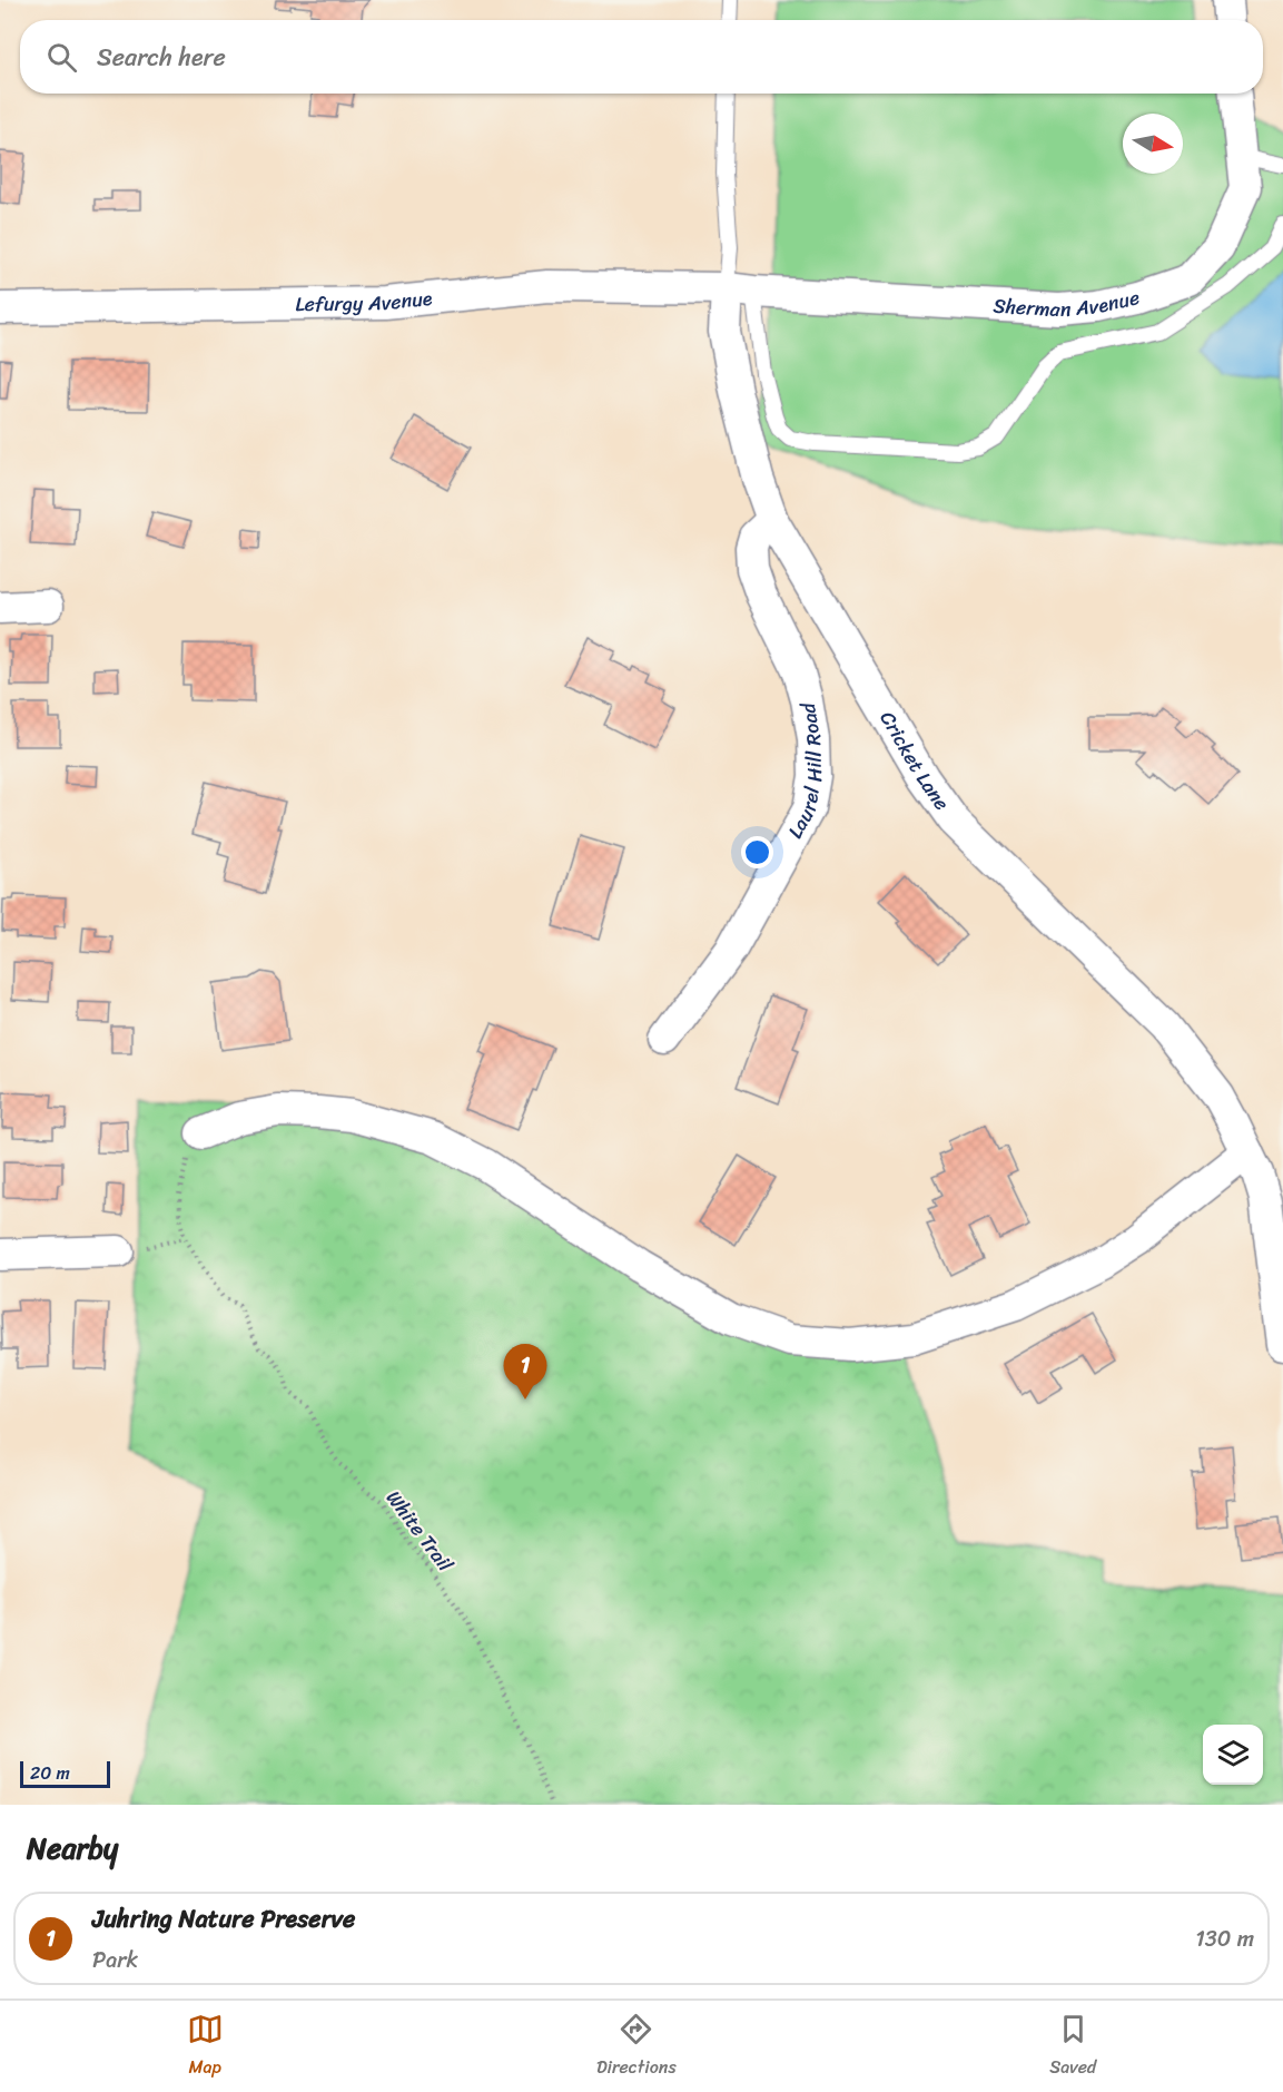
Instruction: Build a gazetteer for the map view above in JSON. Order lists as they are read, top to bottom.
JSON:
{
  "streets": {
    "street": [
      "Sherman Avenue",
      "Lefurgy Avenue",
      "Cricket Lane",
      "Laurel Hill Road"
    ],
    "path": ["White Trail"]
  },
  "crossings": [
    ["Sherman Avenue", "Lefurgy Avenue"],
    ["Sherman Avenue", "Cricket Lane"],
    ["Lefurgy Avenue", "Cricket Lane"],
    ["Cricket Lane", "Laurel Hill Road"]
  ],
  "scale_bar": "20 m",
  "north": "right",
  "page": {
    "search": "Search here",
    "pins": "1",
    "scale": "20 m",
    "heading": "Nearby",
    "list": [
      {
        "mark": "1",
        "name": "Juhring Nature Preserve",
        "note": "Park",
        "value": "130 m"
      }
    ],
    "nav": ["Map", "Directions", "Saved"]
  }
}
